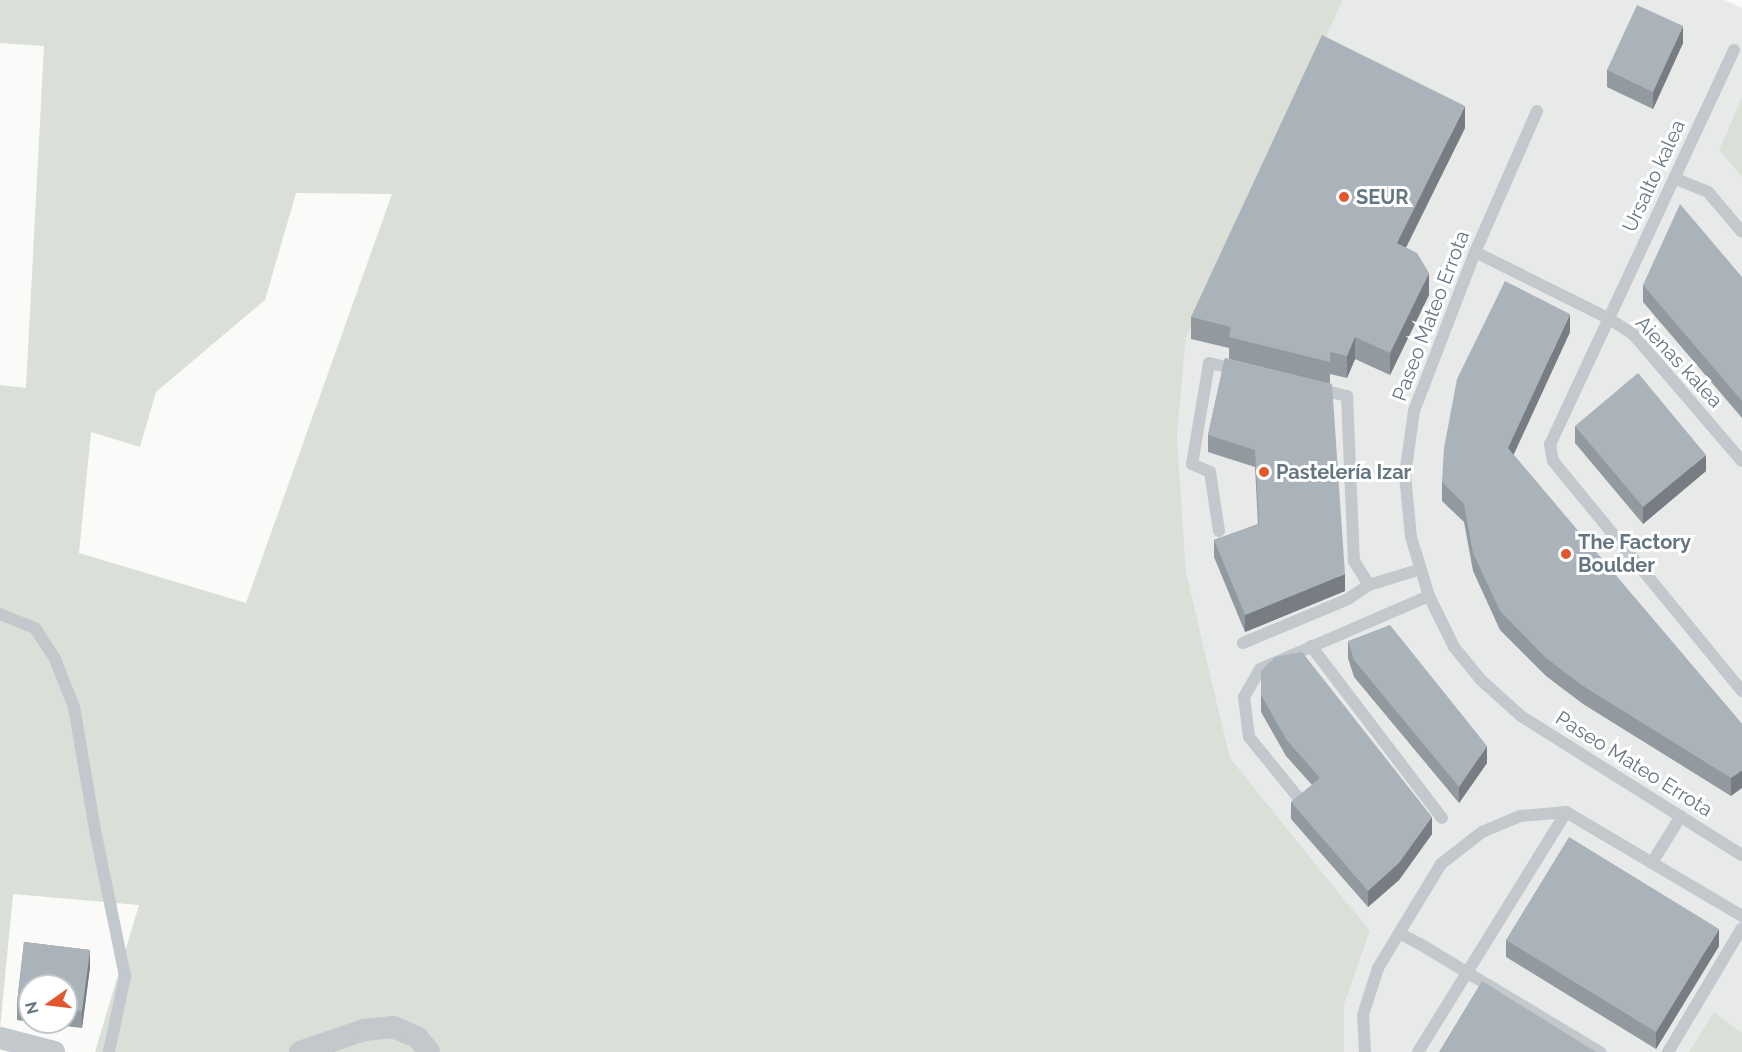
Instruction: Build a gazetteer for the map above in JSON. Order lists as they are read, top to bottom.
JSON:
{
  "streets": {
    "lane": ["Ursalto kalea", "Paseo Mateo Errota", "Aienas kalea"]
  },
  "crossings": [
    ["Ursalto kalea", "Aienas kalea"]
  ],
  "places": ["SEUR", "Pastelería Izar", "The Factory Boulder"],
  "north": "left"
}
